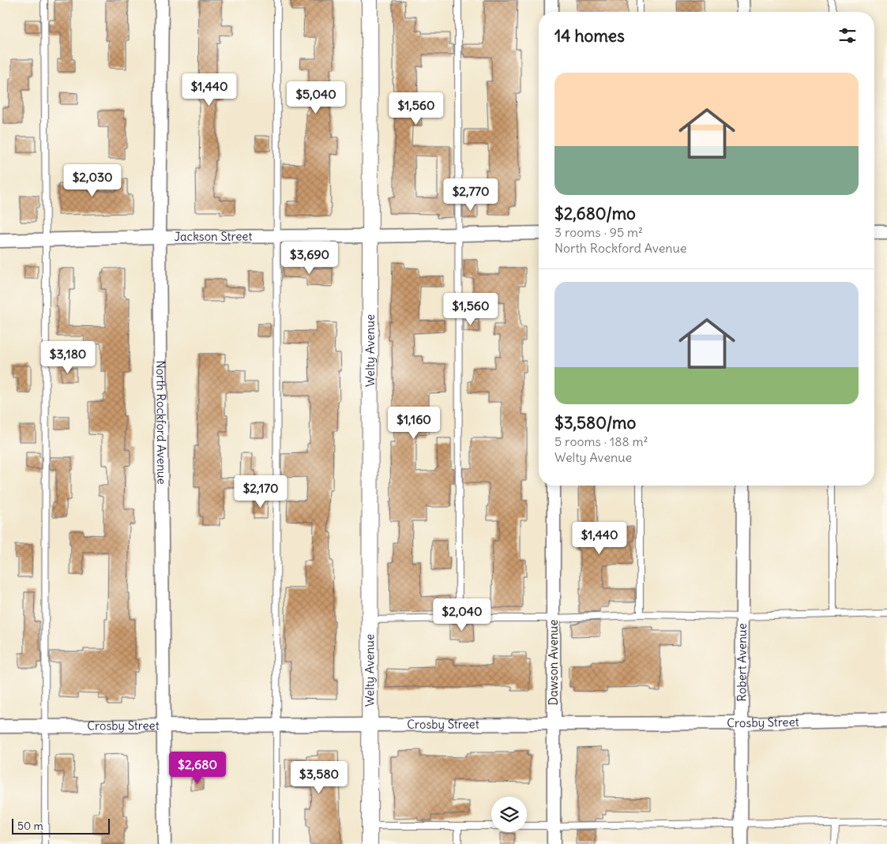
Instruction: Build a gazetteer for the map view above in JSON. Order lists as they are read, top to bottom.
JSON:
{
  "streets": {
    "street": [
      "Jackson Street",
      "Welty Avenue",
      "North Rockford Avenue",
      "Dawson Avenue",
      "Robert Avenue",
      "Crosby Street"
    ]
  },
  "crossings": [
    ["Jackson Street", "Welty Avenue"],
    ["Jackson Street", "North Rockford Avenue"],
    ["Welty Avenue", "Crosby Street"],
    ["North Rockford Avenue", "Crosby Street"],
    ["Dawson Avenue", "Crosby Street"],
    ["Robert Avenue", "Crosby Street"]
  ],
  "scale_bar": "50 m",
  "page": {
    "heading": "14 homes",
    "list": [
      {
        "name": "$2,680/mo",
        "note": "3 rooms · 95 m² · North Rockford Avenue"
      },
      {
        "name": "$3,580/mo",
        "note": "5 rooms · 188 m² · Welty Avenue"
      }
    ],
    "price": [
      "$1,440",
      "$5,040",
      "$1,560",
      "$2,030",
      "$2,770",
      "$3,690",
      "$1,560",
      "$3,180",
      "$1,160",
      "$2,170",
      "$1,440",
      "$2,040",
      "$2,680",
      "$3,580"
    ],
    "scale": "50 m"
  }
}
